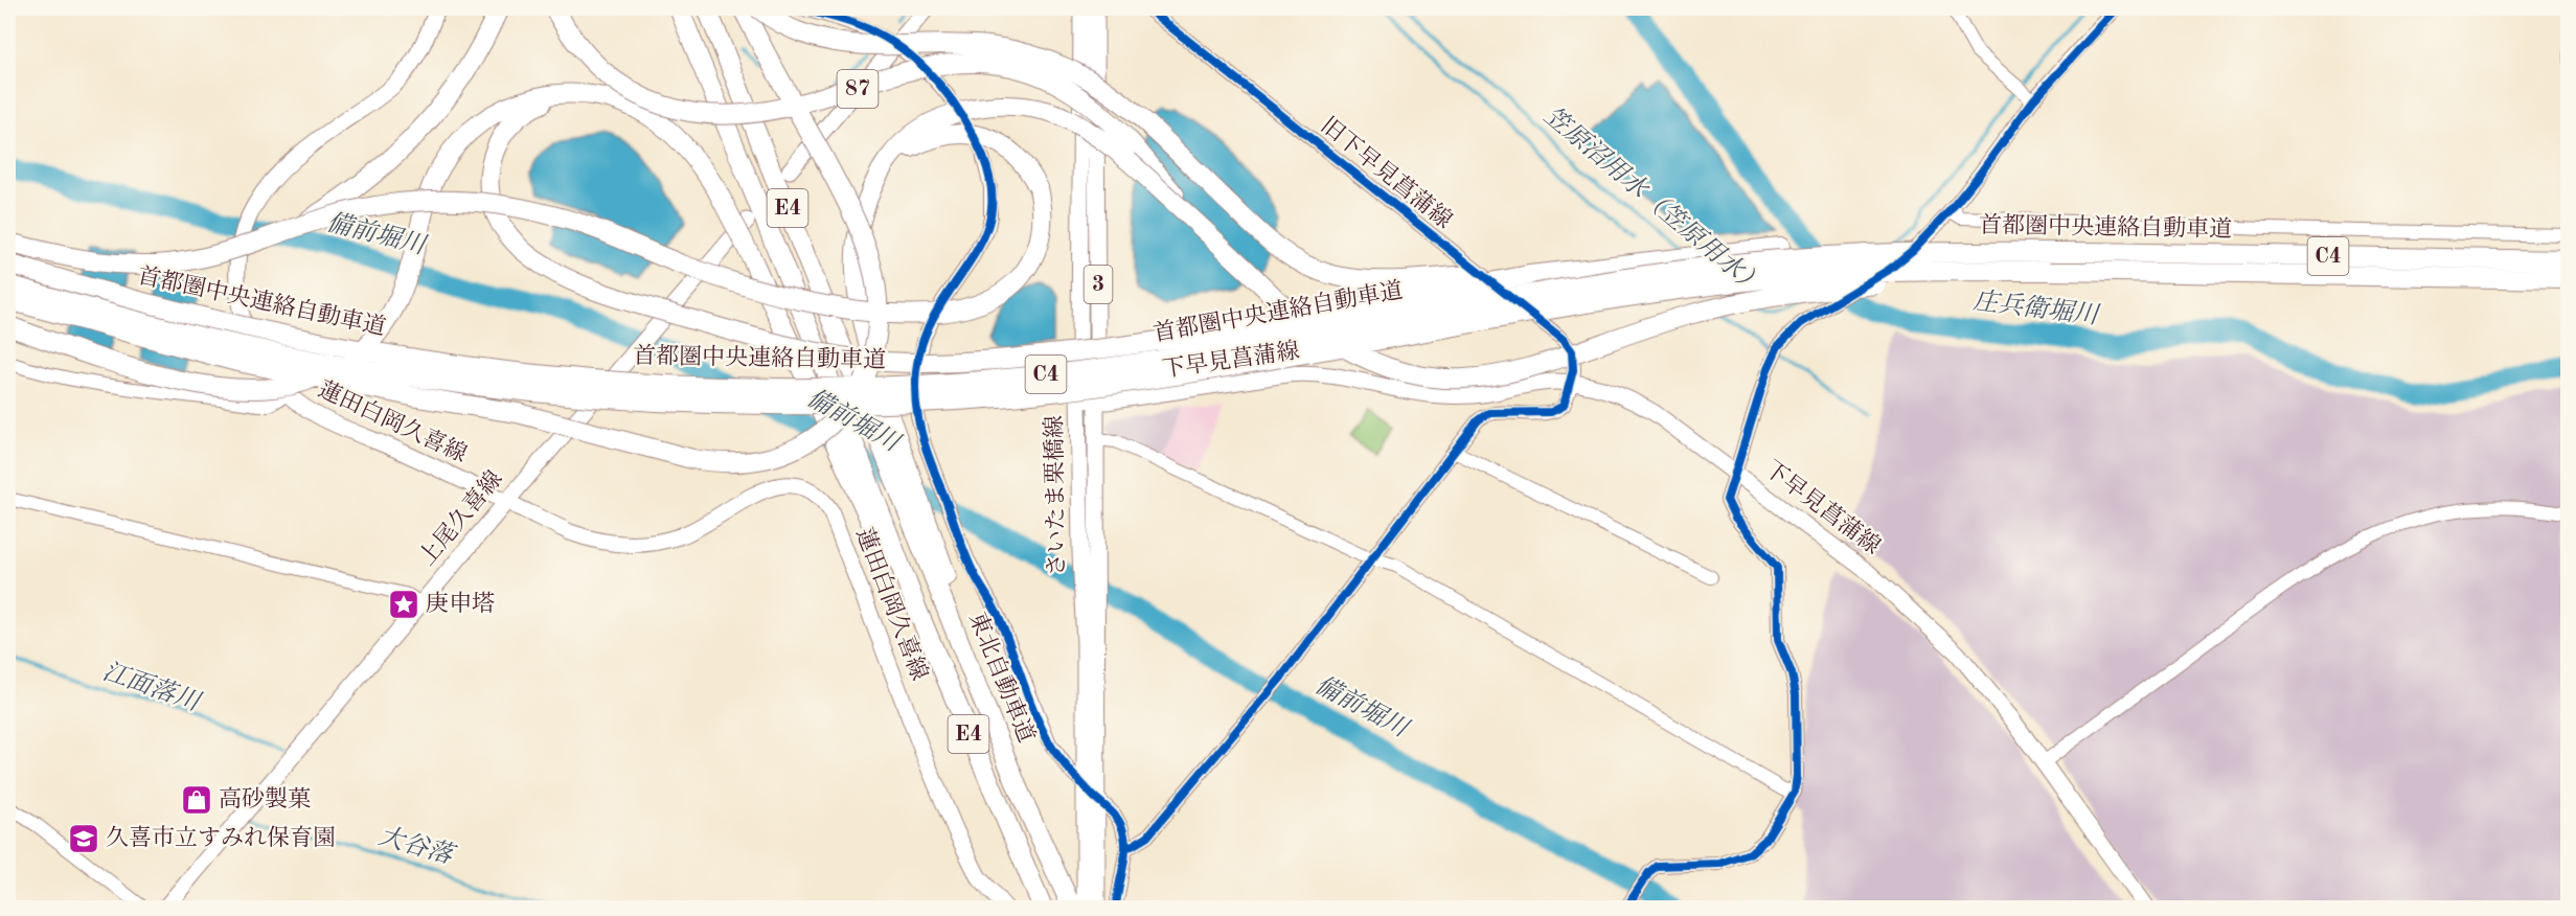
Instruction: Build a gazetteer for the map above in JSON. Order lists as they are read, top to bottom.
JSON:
{
  "streets": {
    "highway": [
      "E4",
      "首都圏中央連絡自動車道",
      "C4",
      "東北自動車道"
    ],
    "main road": [
      "87",
      "3",
      "下早見菖蒲線",
      "蓮田白岡久喜線",
      "さいたま栗橋線",
      "上尾久喜線"
    ],
    "street": ["旧下早見菖蒲線"]
  },
  "crossings": [
    ["旧下早見菖蒲線", "下早見菖蒲線"],
    ["下早見菖蒲線", "さいたま栗橋線"],
    ["蓮田白岡久喜線", "上尾久喜線"]
  ],
  "water": [
    "笠原沼用水（笠原用水）",
    "備前堀川",
    "庄兵衛堀川",
    "江面落川",
    "大谷落"
  ],
  "places": {
    "place": ["庚申塔"],
    "shop": ["高砂製菓"],
    "school or university": ["久喜市立すみれ保育園"]
  }
}
